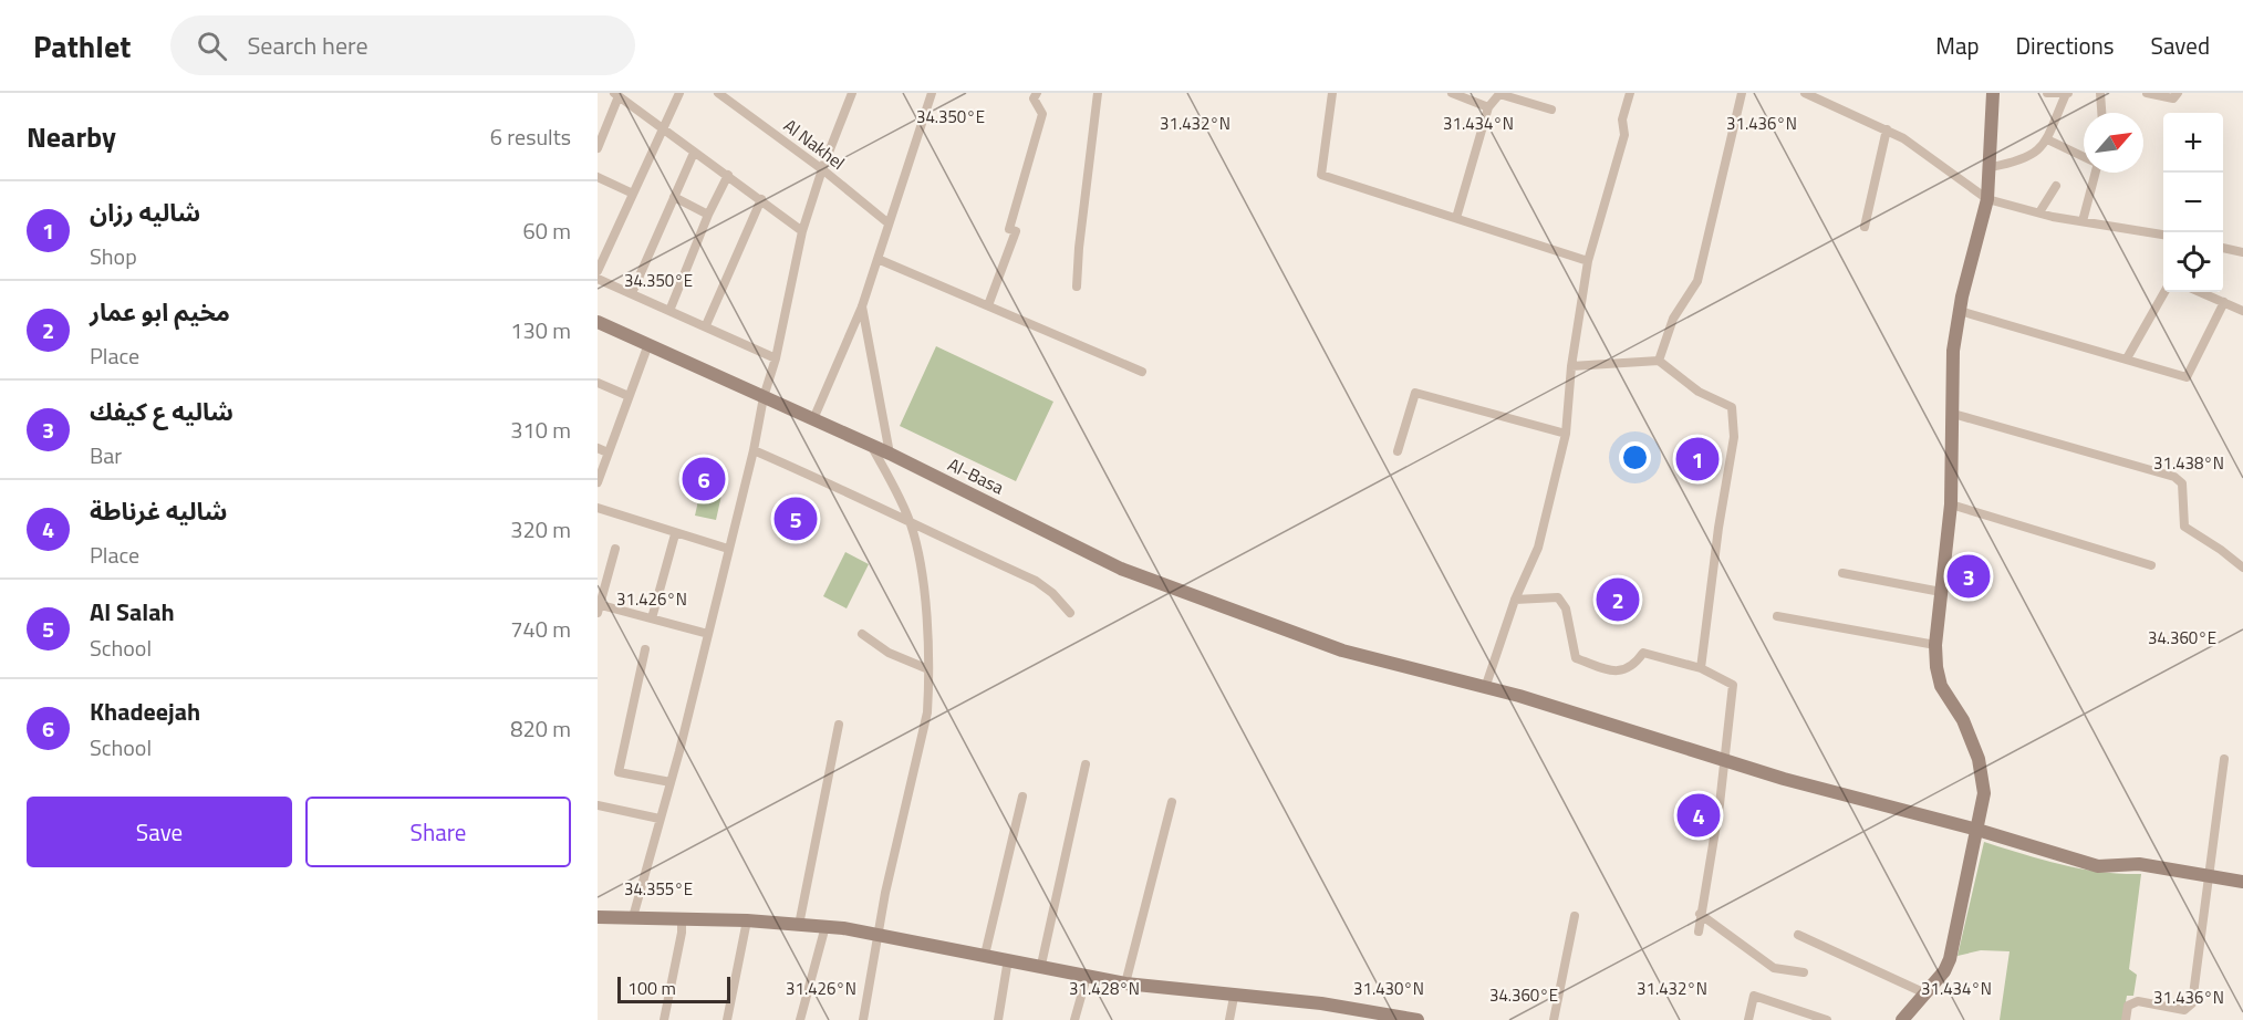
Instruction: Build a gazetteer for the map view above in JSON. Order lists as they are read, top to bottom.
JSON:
{
  "streets": {
    "street": ["Al Nakhel", "Al-Basa"]
  },
  "scale_bar": "100 m",
  "north": "top right",
  "page": {
    "header": "Pathlet",
    "search": "Search here",
    "nav": ["Map", "Directions", "Saved"],
    "heading": ["Nearby", "6 results"],
    "map_buttons": ["+", "−"],
    "list": [
      {
        "mark": "1",
        "name": "شاليه رزان",
        "note": "Shop",
        "value": "60 m"
      },
      {
        "mark": "2",
        "name": "مخيم ابو عمار",
        "note": "Place",
        "value": "130 m"
      },
      {
        "mark": "3",
        "name": "شاليه ع كيفك",
        "note": "Bar",
        "value": "310 m"
      },
      {
        "mark": "4",
        "name": "شاليه غرناطة",
        "note": "Place",
        "value": "320 m"
      },
      {
        "mark": "5",
        "name": "Al Salah",
        "note": "School",
        "value": "740 m"
      },
      {
        "mark": "6",
        "name": "Khadeejah",
        "note": "School",
        "value": "820 m"
      }
    ],
    "pins": [
      "1",
      "6",
      "5",
      "3",
      "2",
      "4"
    ],
    "buttons": ["Save", "Share"],
    "scale": "100 m"
  },
  "coordinates": [
    "34.350°E",
    "31.432°N",
    "31.434°N",
    "31.436°N",
    "31.438°N",
    "31.426°N",
    "34.360°E",
    "34.355°E",
    "31.428°N",
    "31.430°N"
  ]
}
